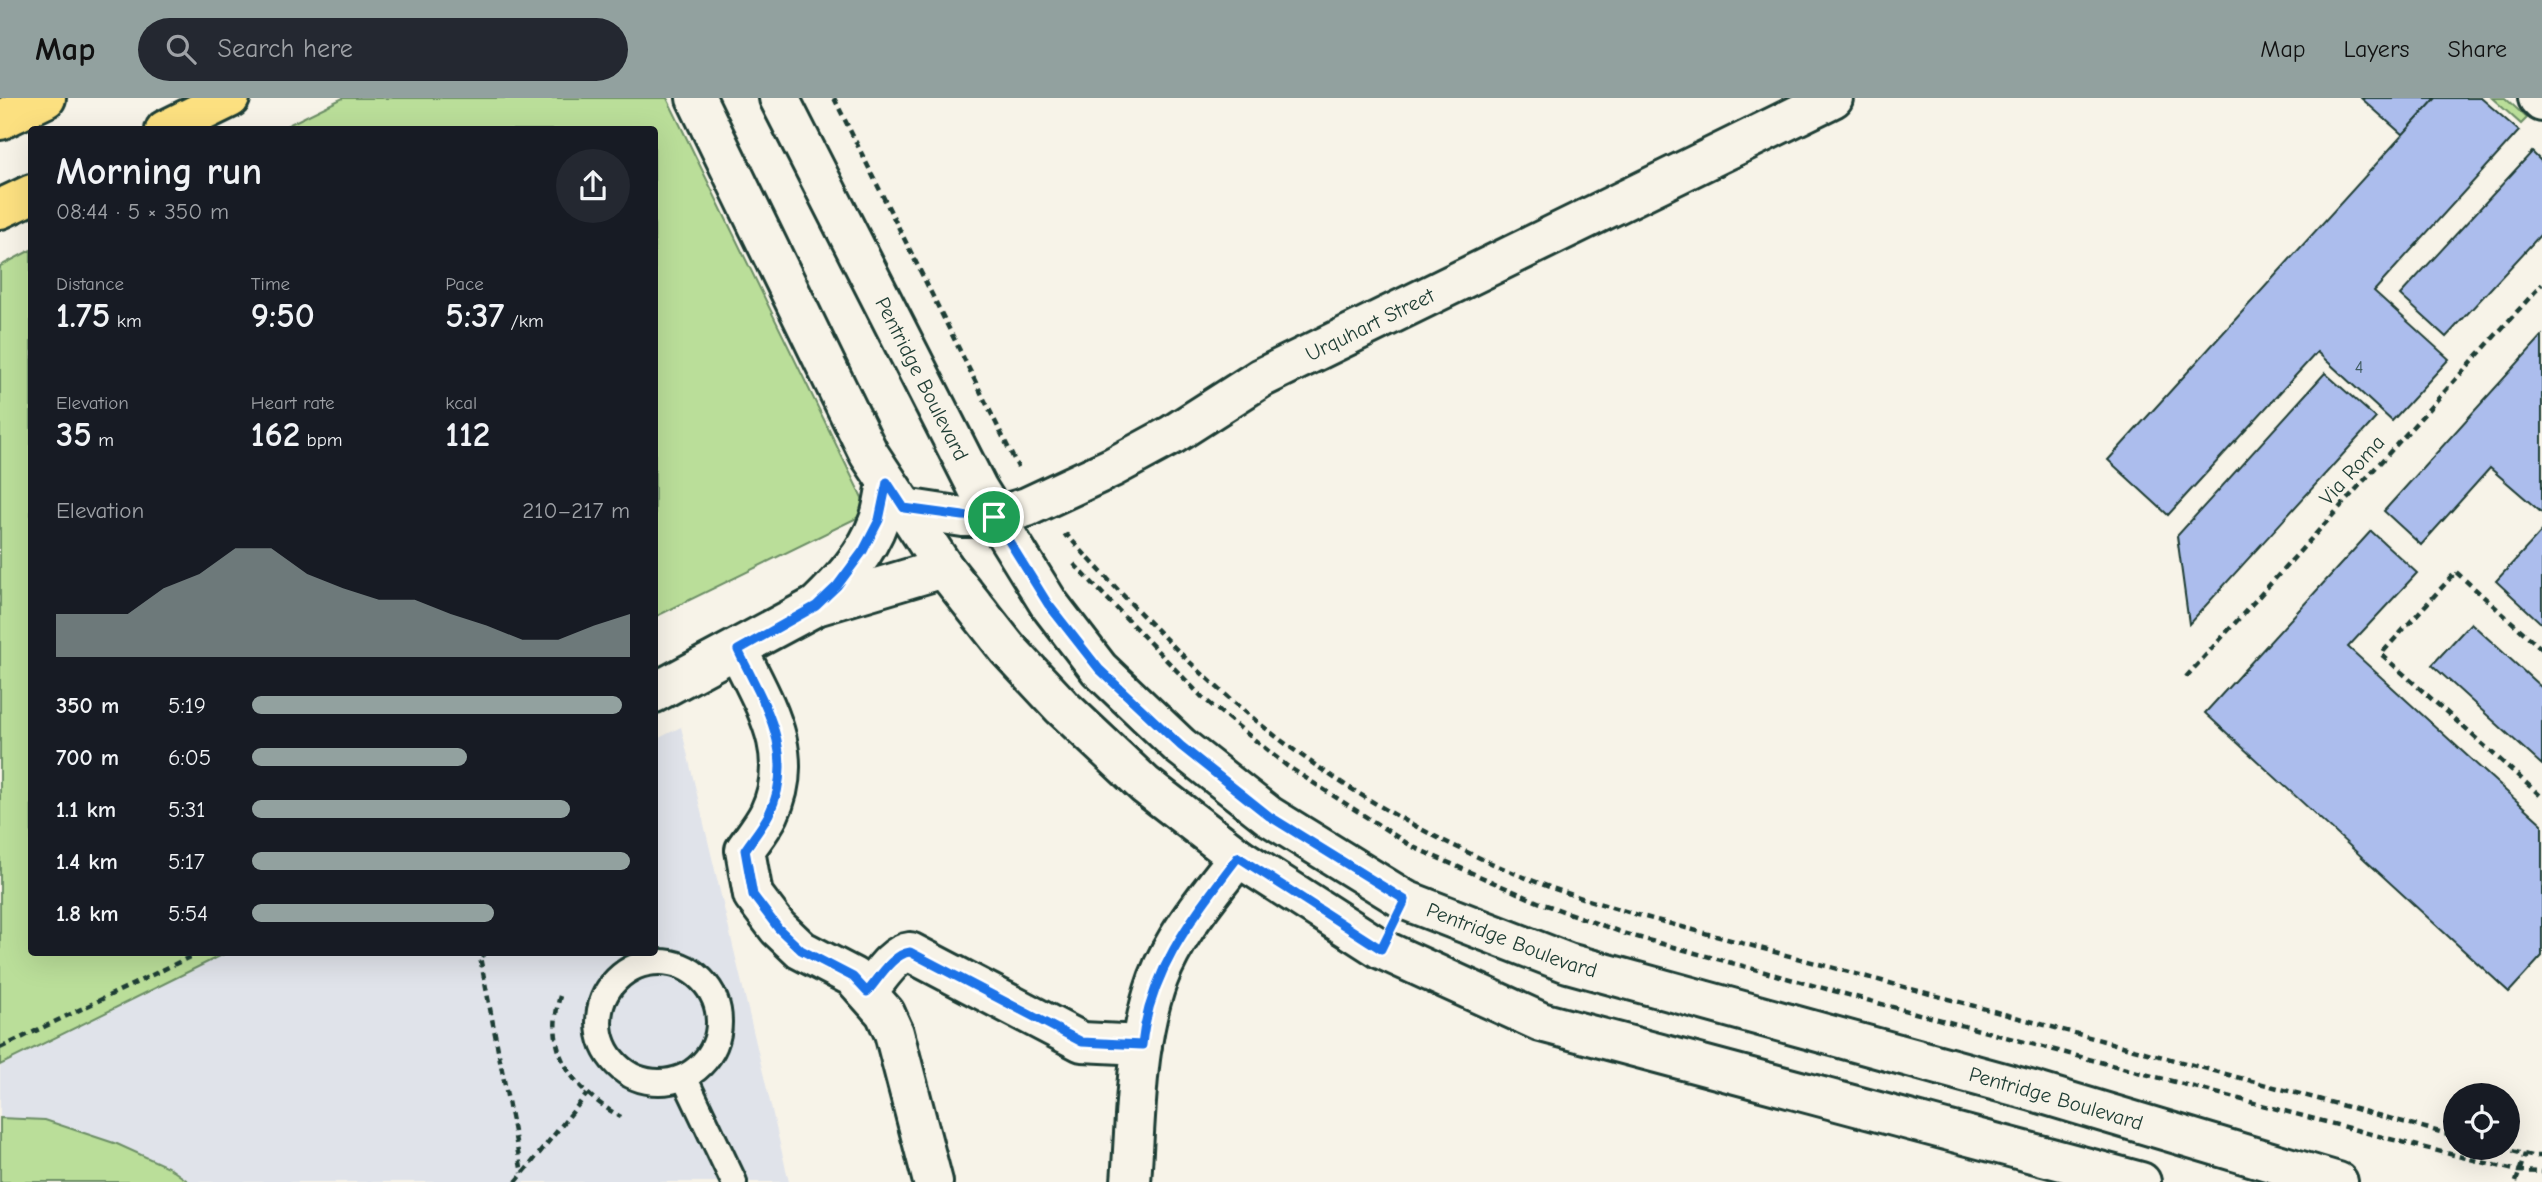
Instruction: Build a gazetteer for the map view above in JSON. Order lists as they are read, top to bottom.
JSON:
{
  "streets": {
    "street": ["Urquhart Street", "Pentridge Boulevard"],
    "path": ["Via Roma"]
  },
  "crossings": [
    ["Urquhart Street", "Pentridge Boulevard"]
  ],
  "house_numbers": ["4"],
  "page": {
    "header": "Map",
    "search": "Search here",
    "nav": ["Map", "Layers", "Share"],
    "heading": ["Morning run", "08:44 · 5 × 350 m"],
    "stats": [
      ["Distance", "1.75 km"],
      ["Time", "9:50"],
      ["Pace", "5:37 /km"],
      ["Elevation", "35 m"],
      ["Heart rate", "162 bpm"],
      ["kcal", "112"]
    ],
    "chart": ["Elevation", "210–217 m"],
    "list": [
      {
        "name": "350 m",
        "note": "5:19"
      },
      {
        "name": "700 m",
        "note": "6:05"
      },
      {
        "name": "1.1 km",
        "note": "5:31"
      },
      {
        "name": "1.4 km",
        "note": "5:17"
      },
      {
        "name": "1.8 km",
        "note": "5:54"
      }
    ]
  }
}
